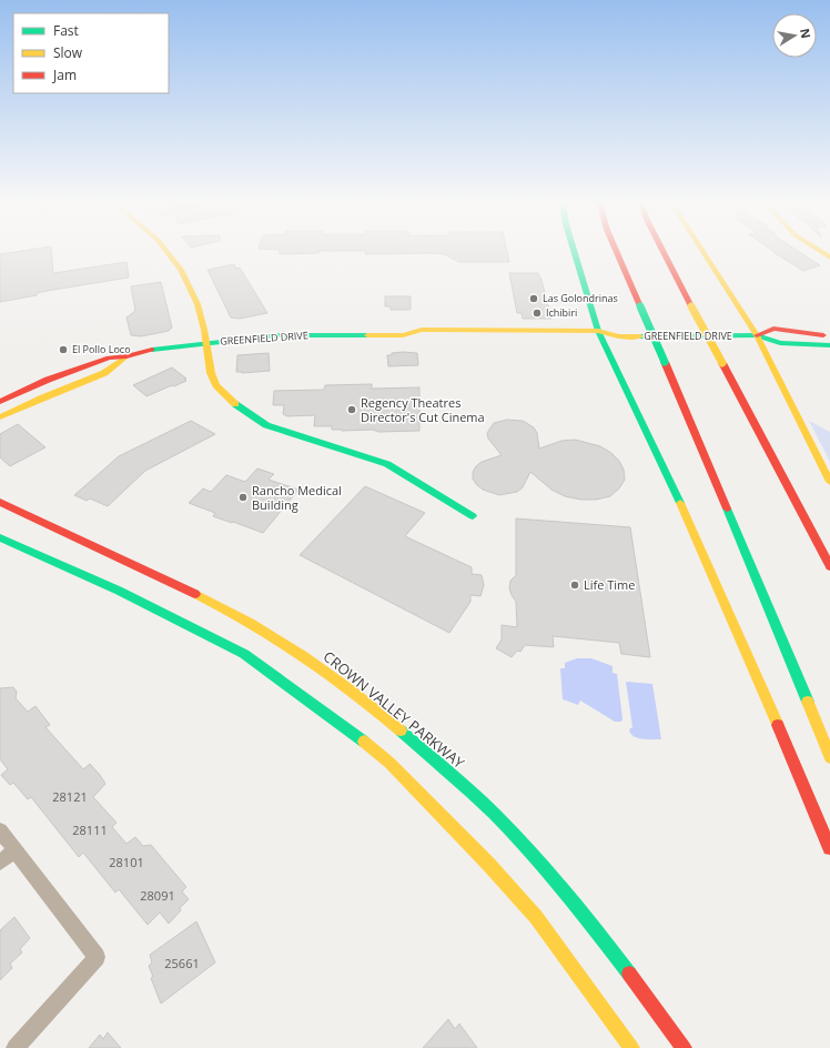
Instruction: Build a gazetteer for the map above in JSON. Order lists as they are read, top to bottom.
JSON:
{
  "streets": {
    "main road": ["GREENFIELD DRIVE", "CROWN VALLEY PARKWAY"]
  },
  "places": [
    "Las Golondrinas",
    "Ichibiri",
    "El Pollo Loco",
    "Regency Theatres Director's Cut Cinema",
    "Rancho Medical Building",
    "Life Time"
  ],
  "house_numbers": [
    "28121",
    "28111",
    "28101",
    "28091",
    "25661"
  ],
  "legend": ["Fast", "Slow", "Jam"],
  "north": "right"
}
